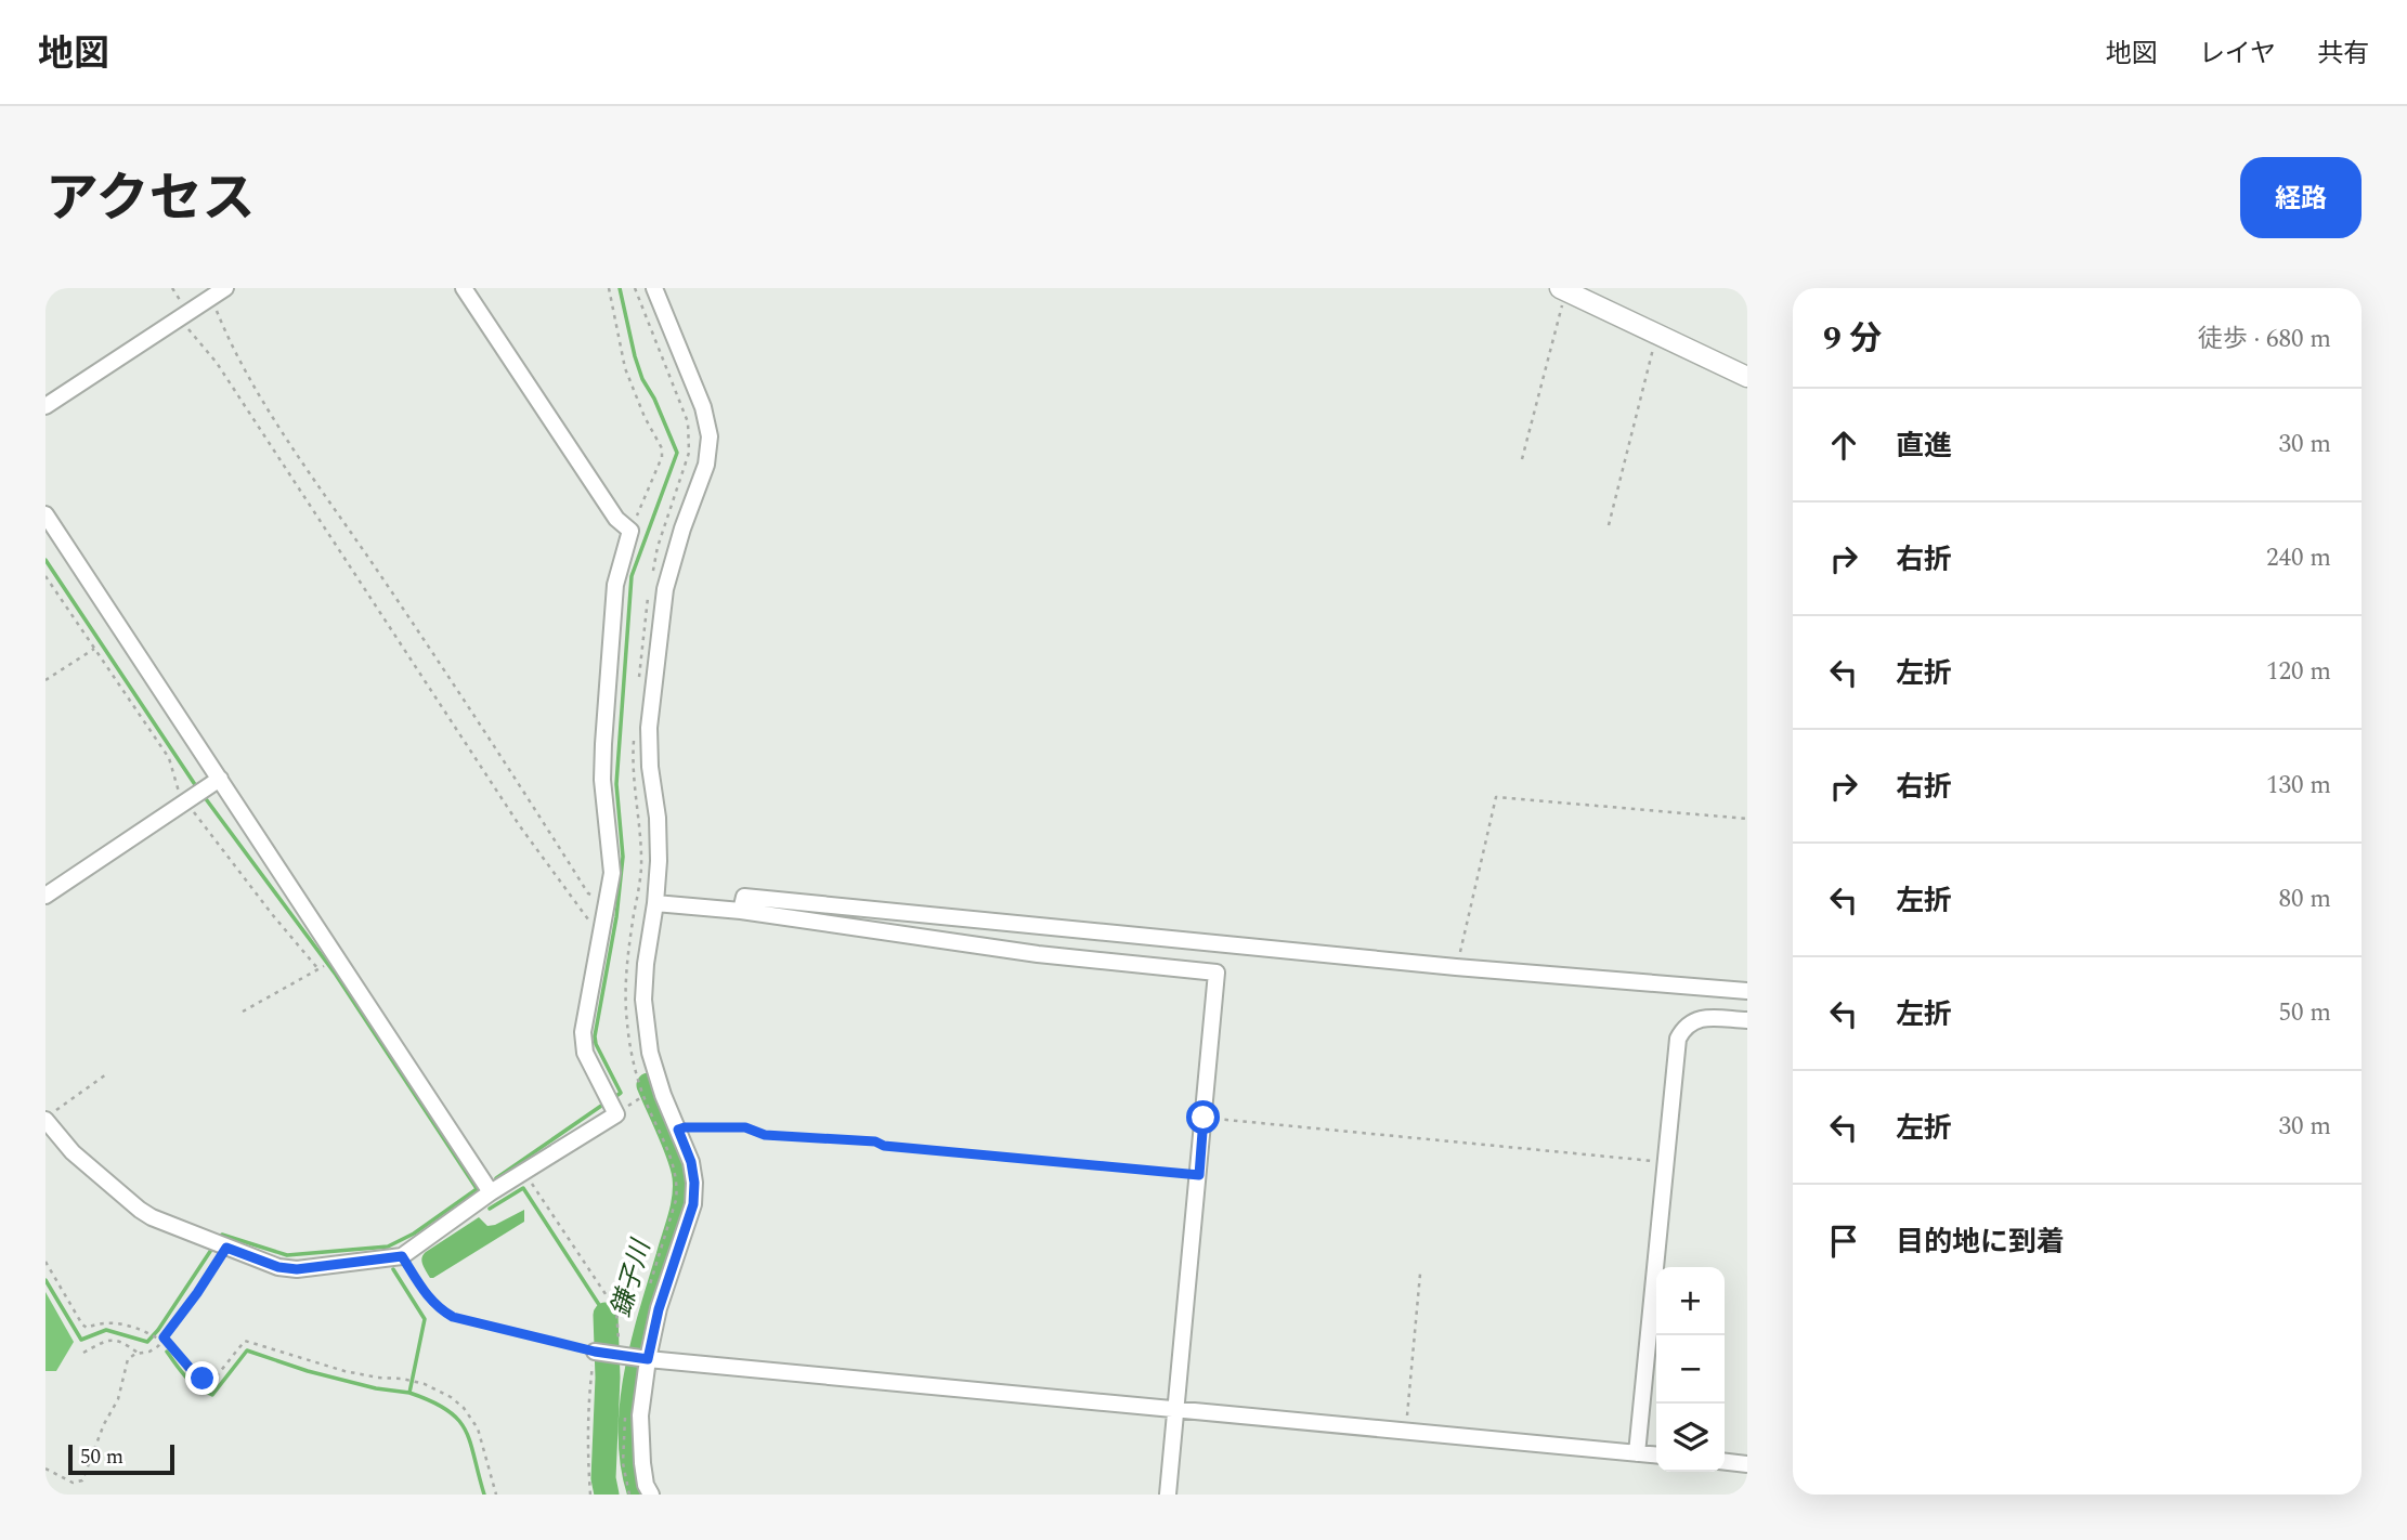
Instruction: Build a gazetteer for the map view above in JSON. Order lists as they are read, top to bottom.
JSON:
{
  "water": ["鎌子川"],
  "scale_bar": "50 m",
  "page": {
    "header": "地図",
    "nav": ["地図", "レイヤ", "共有"],
    "title": "アクセス",
    "buttons": "経路",
    "heading": ["9 分", "徒歩 · 680 m"],
    "list": [
      ["直進", "30 m"],
      ["右折", "240 m"],
      ["左折", "120 m"],
      ["右折", "130 m"],
      ["左折", "80 m"],
      ["左折", "50 m"],
      ["左折", "30 m"],
      "目的地に到着"
    ],
    "map_buttons": ["+", "−"],
    "scale": "50 m"
  }
}
